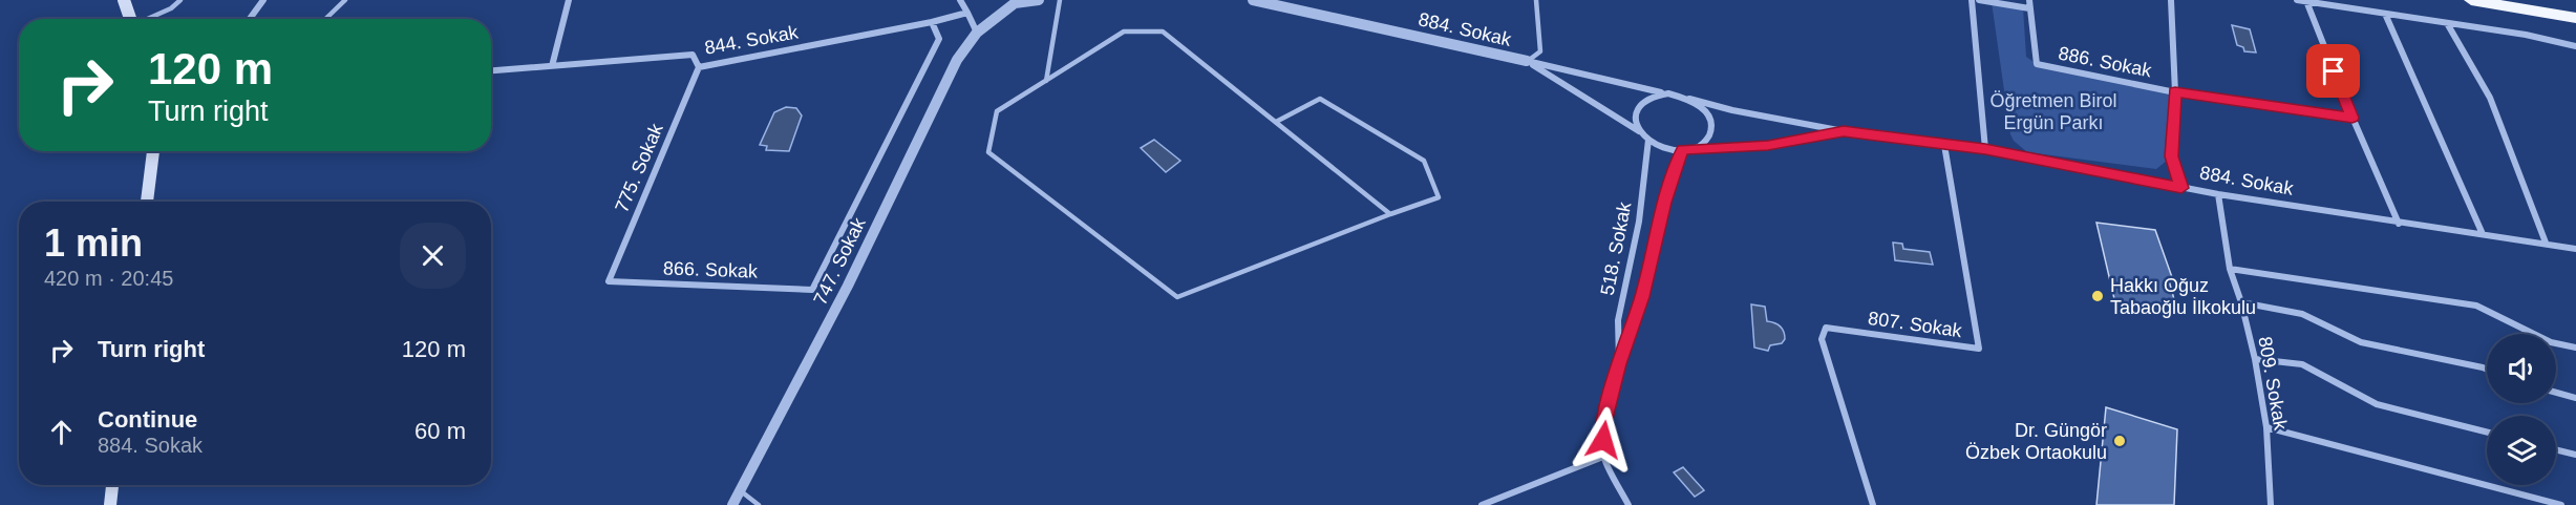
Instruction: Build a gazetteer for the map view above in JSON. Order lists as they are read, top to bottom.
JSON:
{
  "streets": {
    "street": [
      "884. Sokak",
      "844. Sokak",
      "886. Sokak",
      "775. Sokak",
      "518. Sokak",
      "747. Sokak",
      "866. Sokak",
      "807. Sokak",
      "809. Sokak"
    ]
  },
  "crossings": [
    ["884. Sokak", "518. Sokak"],
    ["884. Sokak", "807. Sokak"],
    ["884. Sokak", "809. Sokak"],
    ["844. Sokak", "775. Sokak"],
    ["844. Sokak", "866. Sokak"],
    ["775. Sokak", "866. Sokak"]
  ],
  "parks": ["Öğretmen Birol Ergün Parkı"],
  "places": ["Hakkı Oğuz Tabaoğlu İlkokulu", "Dr. Güngör Özbek Ortaokulu"],
  "page": {
    "turn": ["120 m", "Turn right"],
    "heading": ["1 min", "420 m · 20:45"],
    "list": [
      {
        "name": "Turn right",
        "value": "120 m"
      },
      {
        "name": "Continue",
        "note": "884. Sokak",
        "value": "60 m"
      }
    ]
  }
}
